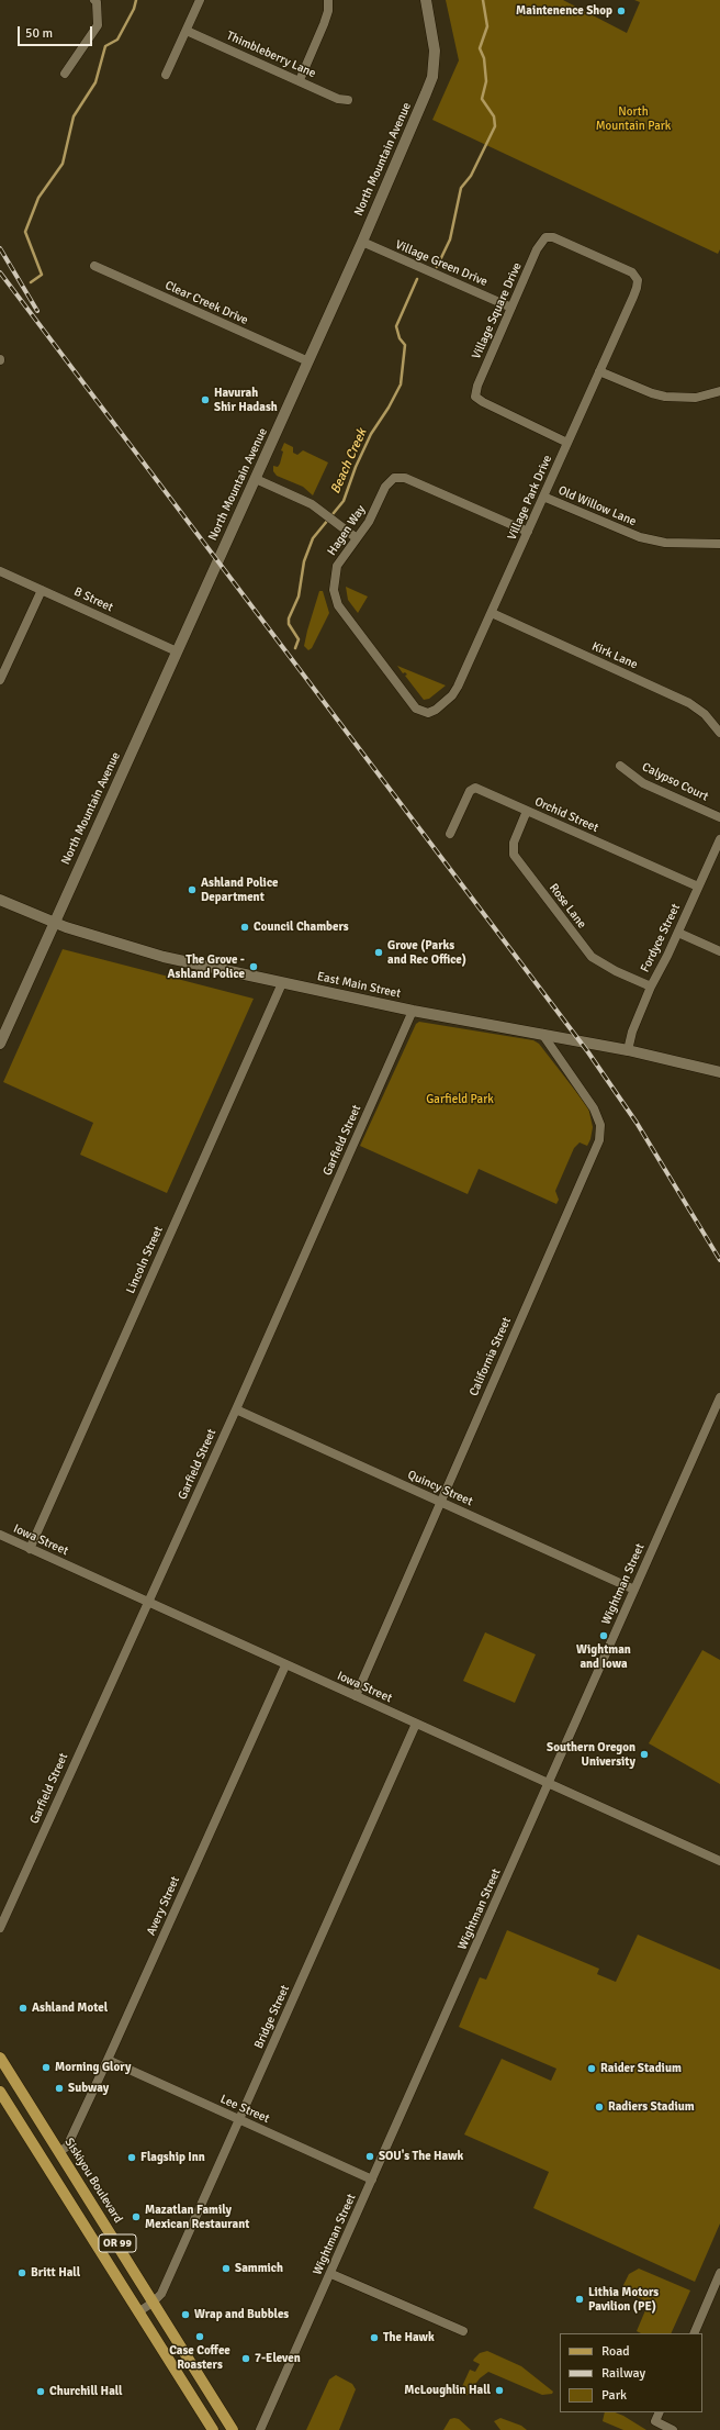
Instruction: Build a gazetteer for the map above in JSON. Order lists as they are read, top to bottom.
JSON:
{
  "streets": {
    "main road": ["Siskiyou Boulevard", "OR 99"],
    "street": [
      "Thimbleberry Lane",
      "North Mountain Avenue",
      "Village Green Drive",
      "Clear Creek Drive",
      "Village Square Drive",
      "Village Park Drive",
      "Old Willow Lane",
      "Hagen Way",
      "B Street",
      "Kirk Lane",
      "Calypso Court",
      "Orchid Street",
      "Rose Lane",
      "Fordyce Street",
      "East Main Street",
      "Garfield Street",
      "Lincoln Street",
      "California Street",
      "Quincy Street",
      "Iowa Street",
      "Wightman Street",
      "Avery Street",
      "Bridge Street",
      "Lee Street"
    ]
  },
  "crossings": [
    ["North Mountain Avenue", "Village Green Drive"],
    ["North Mountain Avenue", "Clear Creek Drive"],
    ["North Mountain Avenue", "B Street"],
    ["North Mountain Avenue", "East Main Street"],
    ["Village Green Drive", "Village Square Drive"],
    ["Village Square Drive", "Village Park Drive"],
    ["Village Park Drive", "Old Willow Lane"],
    ["Village Park Drive", "Hagen Way"],
    ["Village Park Drive", "Kirk Lane"],
    ["Orchid Street", "Rose Lane"],
    ["Orchid Street", "Fordyce Street"],
    ["Rose Lane", "Fordyce Street"],
    ["Fordyce Street", "East Main Street"],
    ["East Main Street", "Garfield Street"],
    ["East Main Street", "Lincoln Street"],
    ["East Main Street", "California Street"],
    ["Garfield Street", "Quincy Street"],
    ["Garfield Street", "Iowa Street"],
    ["Lincoln Street", "Iowa Street"],
    ["California Street", "Quincy Street"],
    ["California Street", "Iowa Street"],
    ["Quincy Street", "Wightman Street"],
    ["Iowa Street", "Wightman Street"],
    ["Iowa Street", "Avery Street"],
    ["Iowa Street", "Bridge Street"],
    ["Wightman Street", "Lee Street"],
    ["Avery Street", "Lee Street"],
    ["Avery Street", "Siskiyou Boulevard"],
    ["Bridge Street", "Lee Street"],
    ["Bridge Street", "Siskiyou Boulevard"],
    ["Bridge Street", "OR 99"]
  ],
  "water": ["Beach Creek"],
  "parks": ["North Mountain Park", "Garfield Park"],
  "places": [
    "Maintenence Shop",
    "Havurah Shir Hadash",
    "Ashland Police Department",
    "Council Chambers",
    "Grove (Parks and Rec Office)",
    "The Grove - Ashland Police",
    "Wightman and Iowa",
    "Southern Oregon University",
    "Ashland Motel",
    "Morning Glory",
    "Raider Stadium",
    "Subway",
    "Radiers Stadium",
    "SOU's The Hawk",
    "Flagship Inn",
    "Mazatlan Family Mexican Restaurant",
    "Sammich",
    "Britt Hall",
    "Lithia Motors Pavilion (PE)",
    "Wrap and Bubbles",
    "Case Coffee Roasters",
    "The Hawk",
    "7-Eleven",
    "McLoughlin Hall",
    "Churchill Hall"
  ],
  "legend": ["Road", "Railway", "Park"],
  "scale_bar": "50 m"
}
